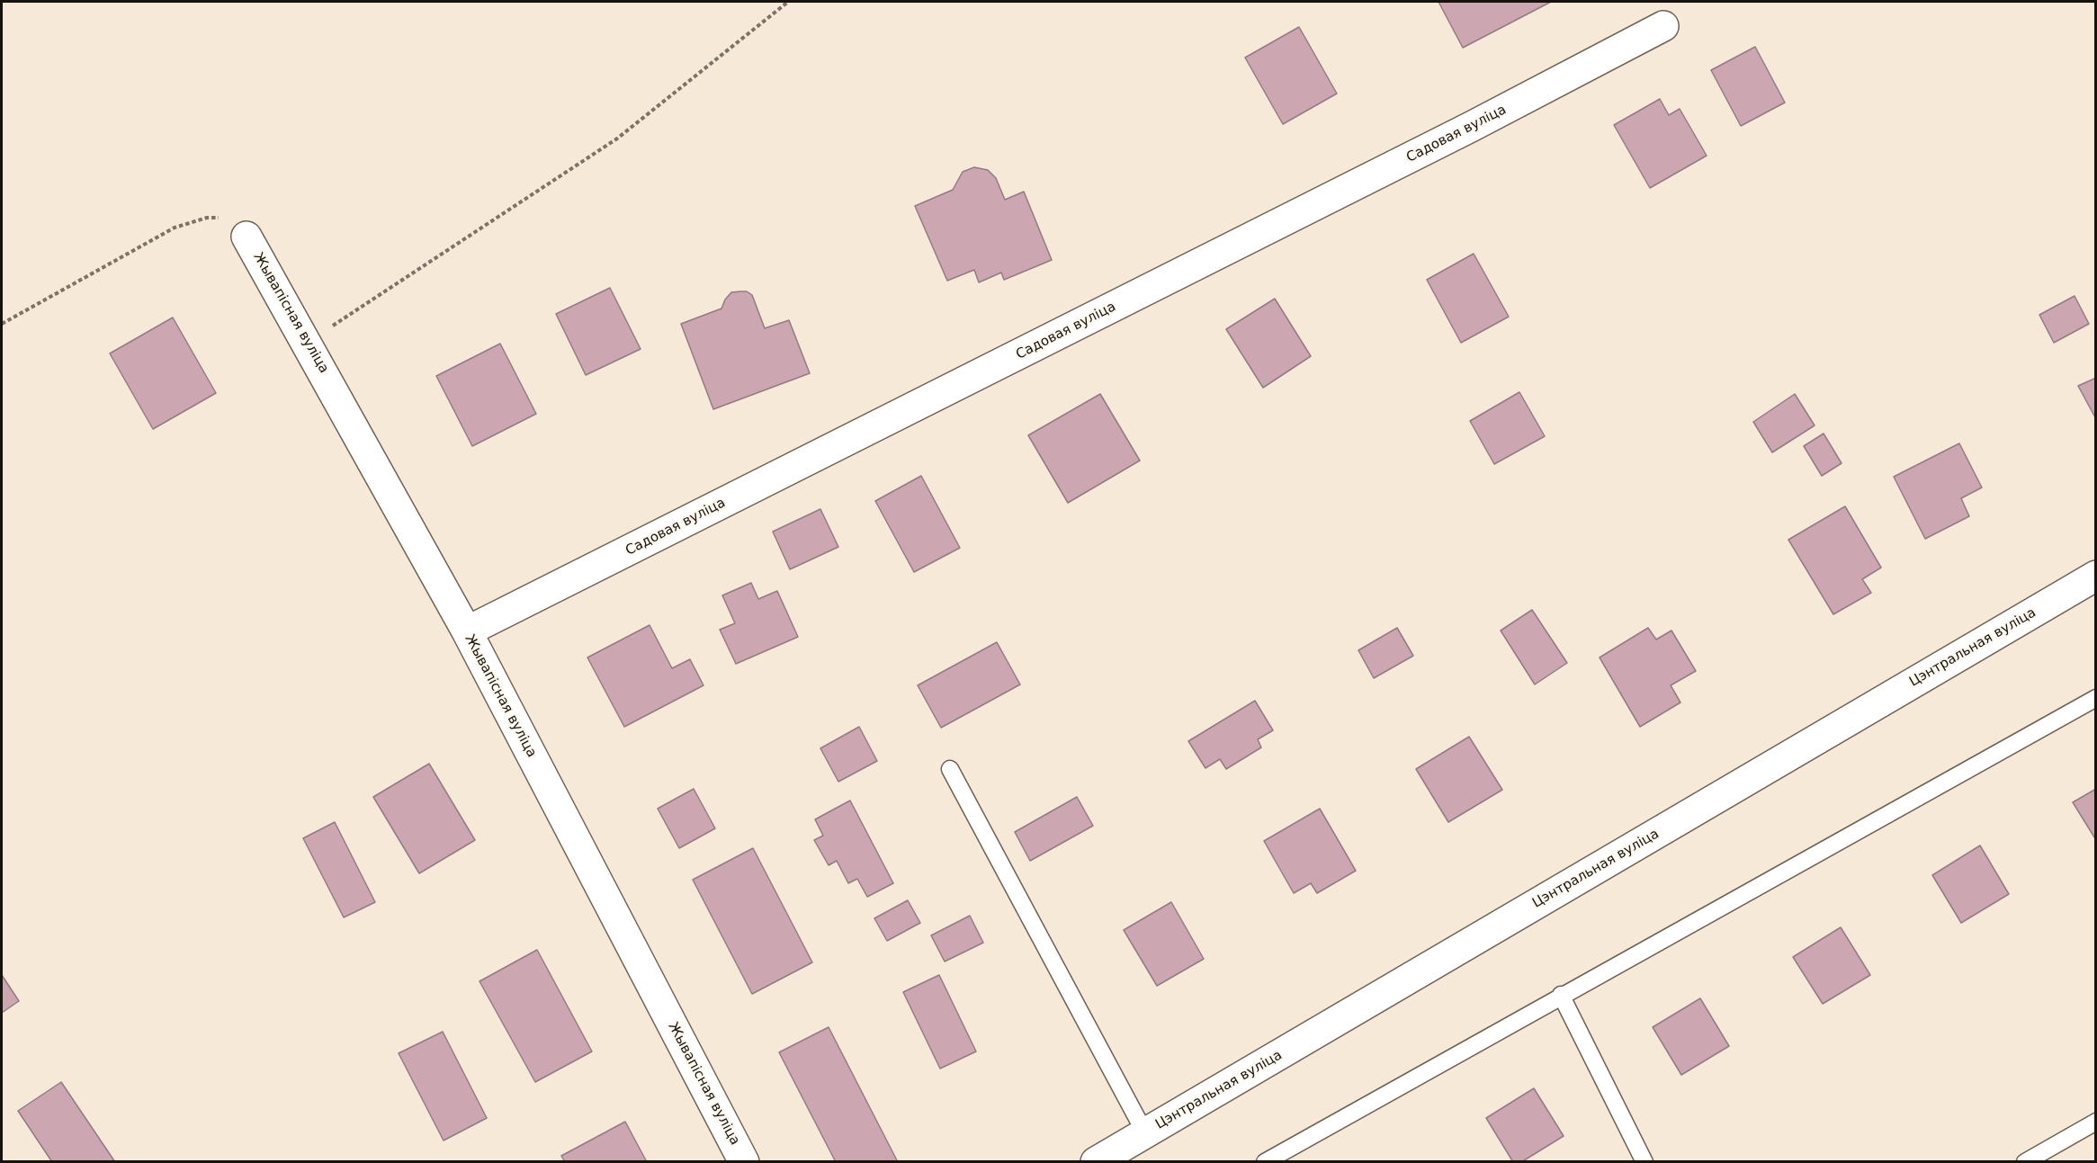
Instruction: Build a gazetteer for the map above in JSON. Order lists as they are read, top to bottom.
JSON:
{
  "streets": {
    "street": ["Садовая вуліца", "Жывапісная вуліца", "Цэнтральная вуліца"]
  },
  "crossings": [
    ["Садовая вуліца", "Жывапісная вуліца"]
  ]
}
